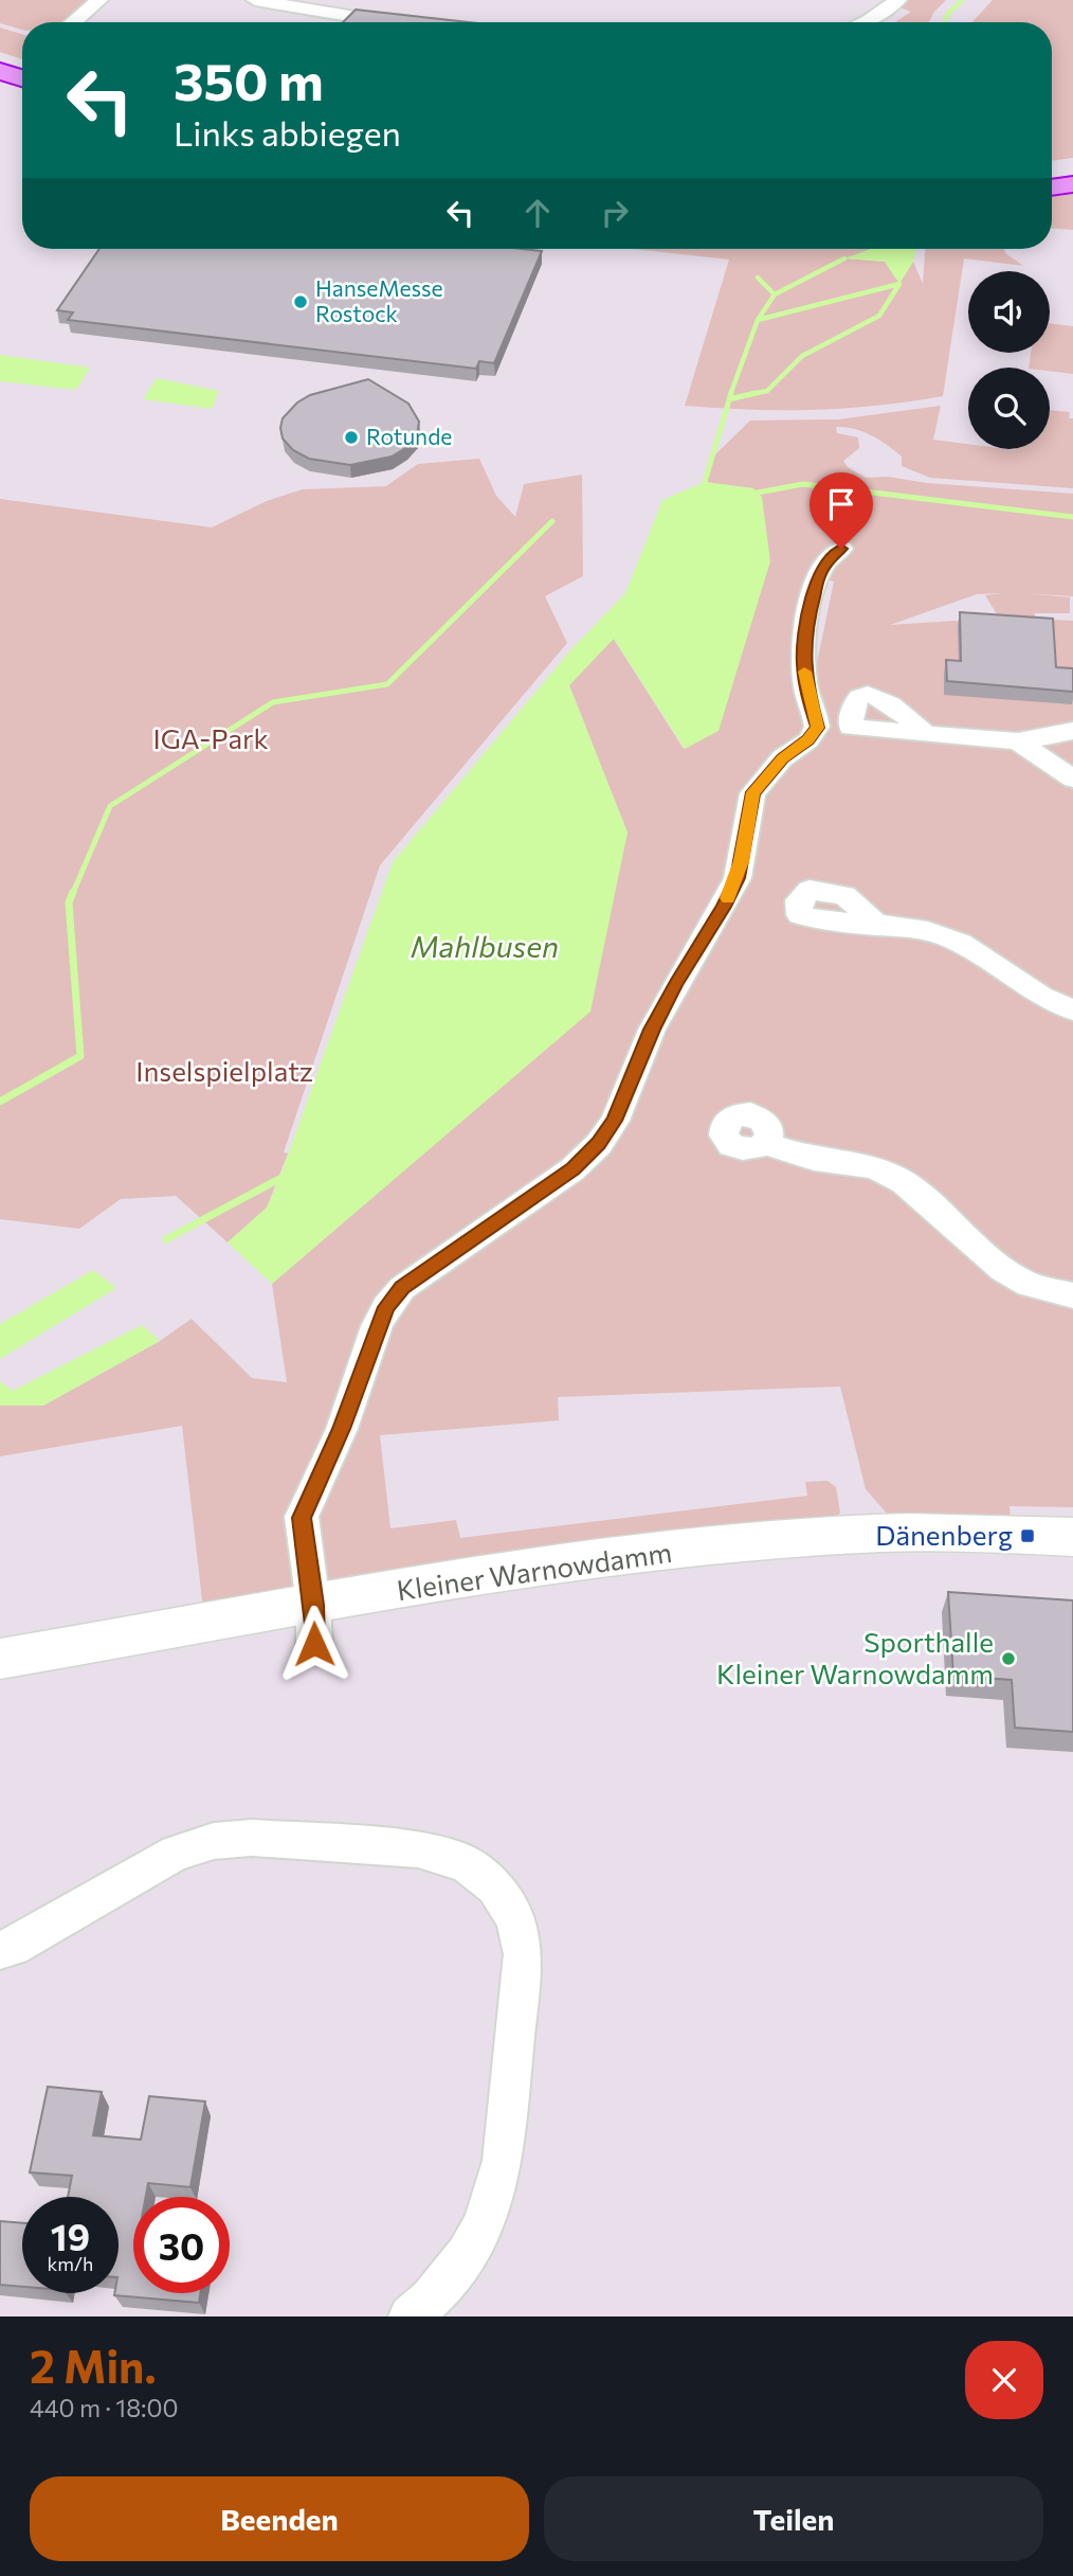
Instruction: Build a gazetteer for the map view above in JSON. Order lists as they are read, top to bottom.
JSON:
{
  "streets": {
    "street": ["Kleiner Warnowdamm"]
  },
  "water": ["Mahlbusen"],
  "parks": ["IGA-Park", "Inselspielplatz"],
  "places": {
    "other": ["HanseMesse Rostock", "Rotunde", "Sporthalle Kleiner Warnowdamm"],
    "transit": ["Dänenberg"]
  },
  "page": {
    "turn": ["350 m", "Links abbiegen"],
    "speed": "19 km/h",
    "limit": "30",
    "heading": ["2 Min.", "440 m · 18:00"],
    "buttons": ["Beenden", "Teilen"]
  }
}
